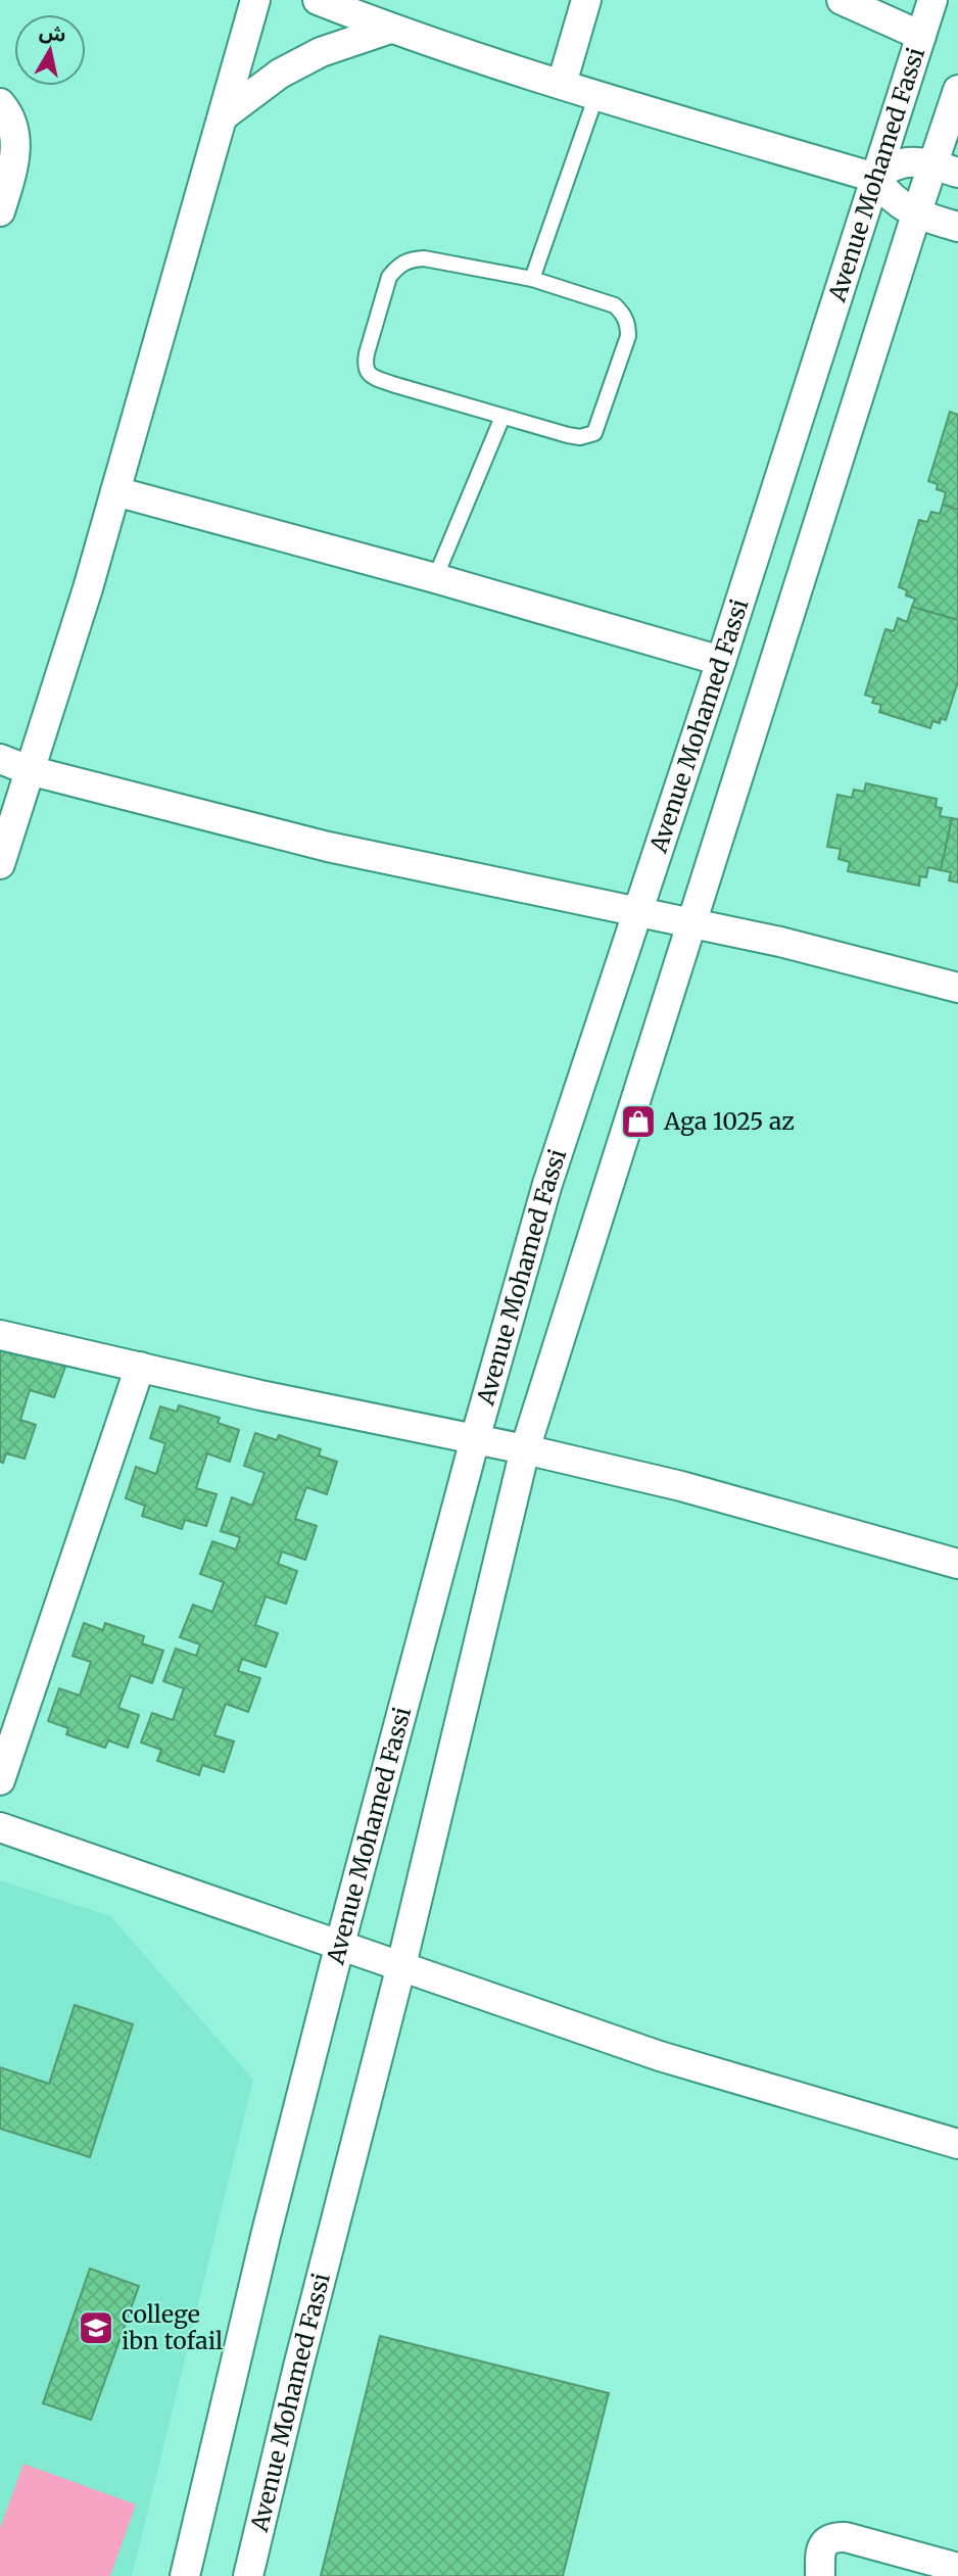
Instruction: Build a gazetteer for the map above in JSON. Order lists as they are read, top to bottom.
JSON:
{
  "streets": {
    "street": ["Avenue Mohamed Fassi"]
  },
  "places": {
    "shop": ["Aga 1025 az"],
    "school or university": ["college ibn tofail"]
  },
  "north": "top"
}
